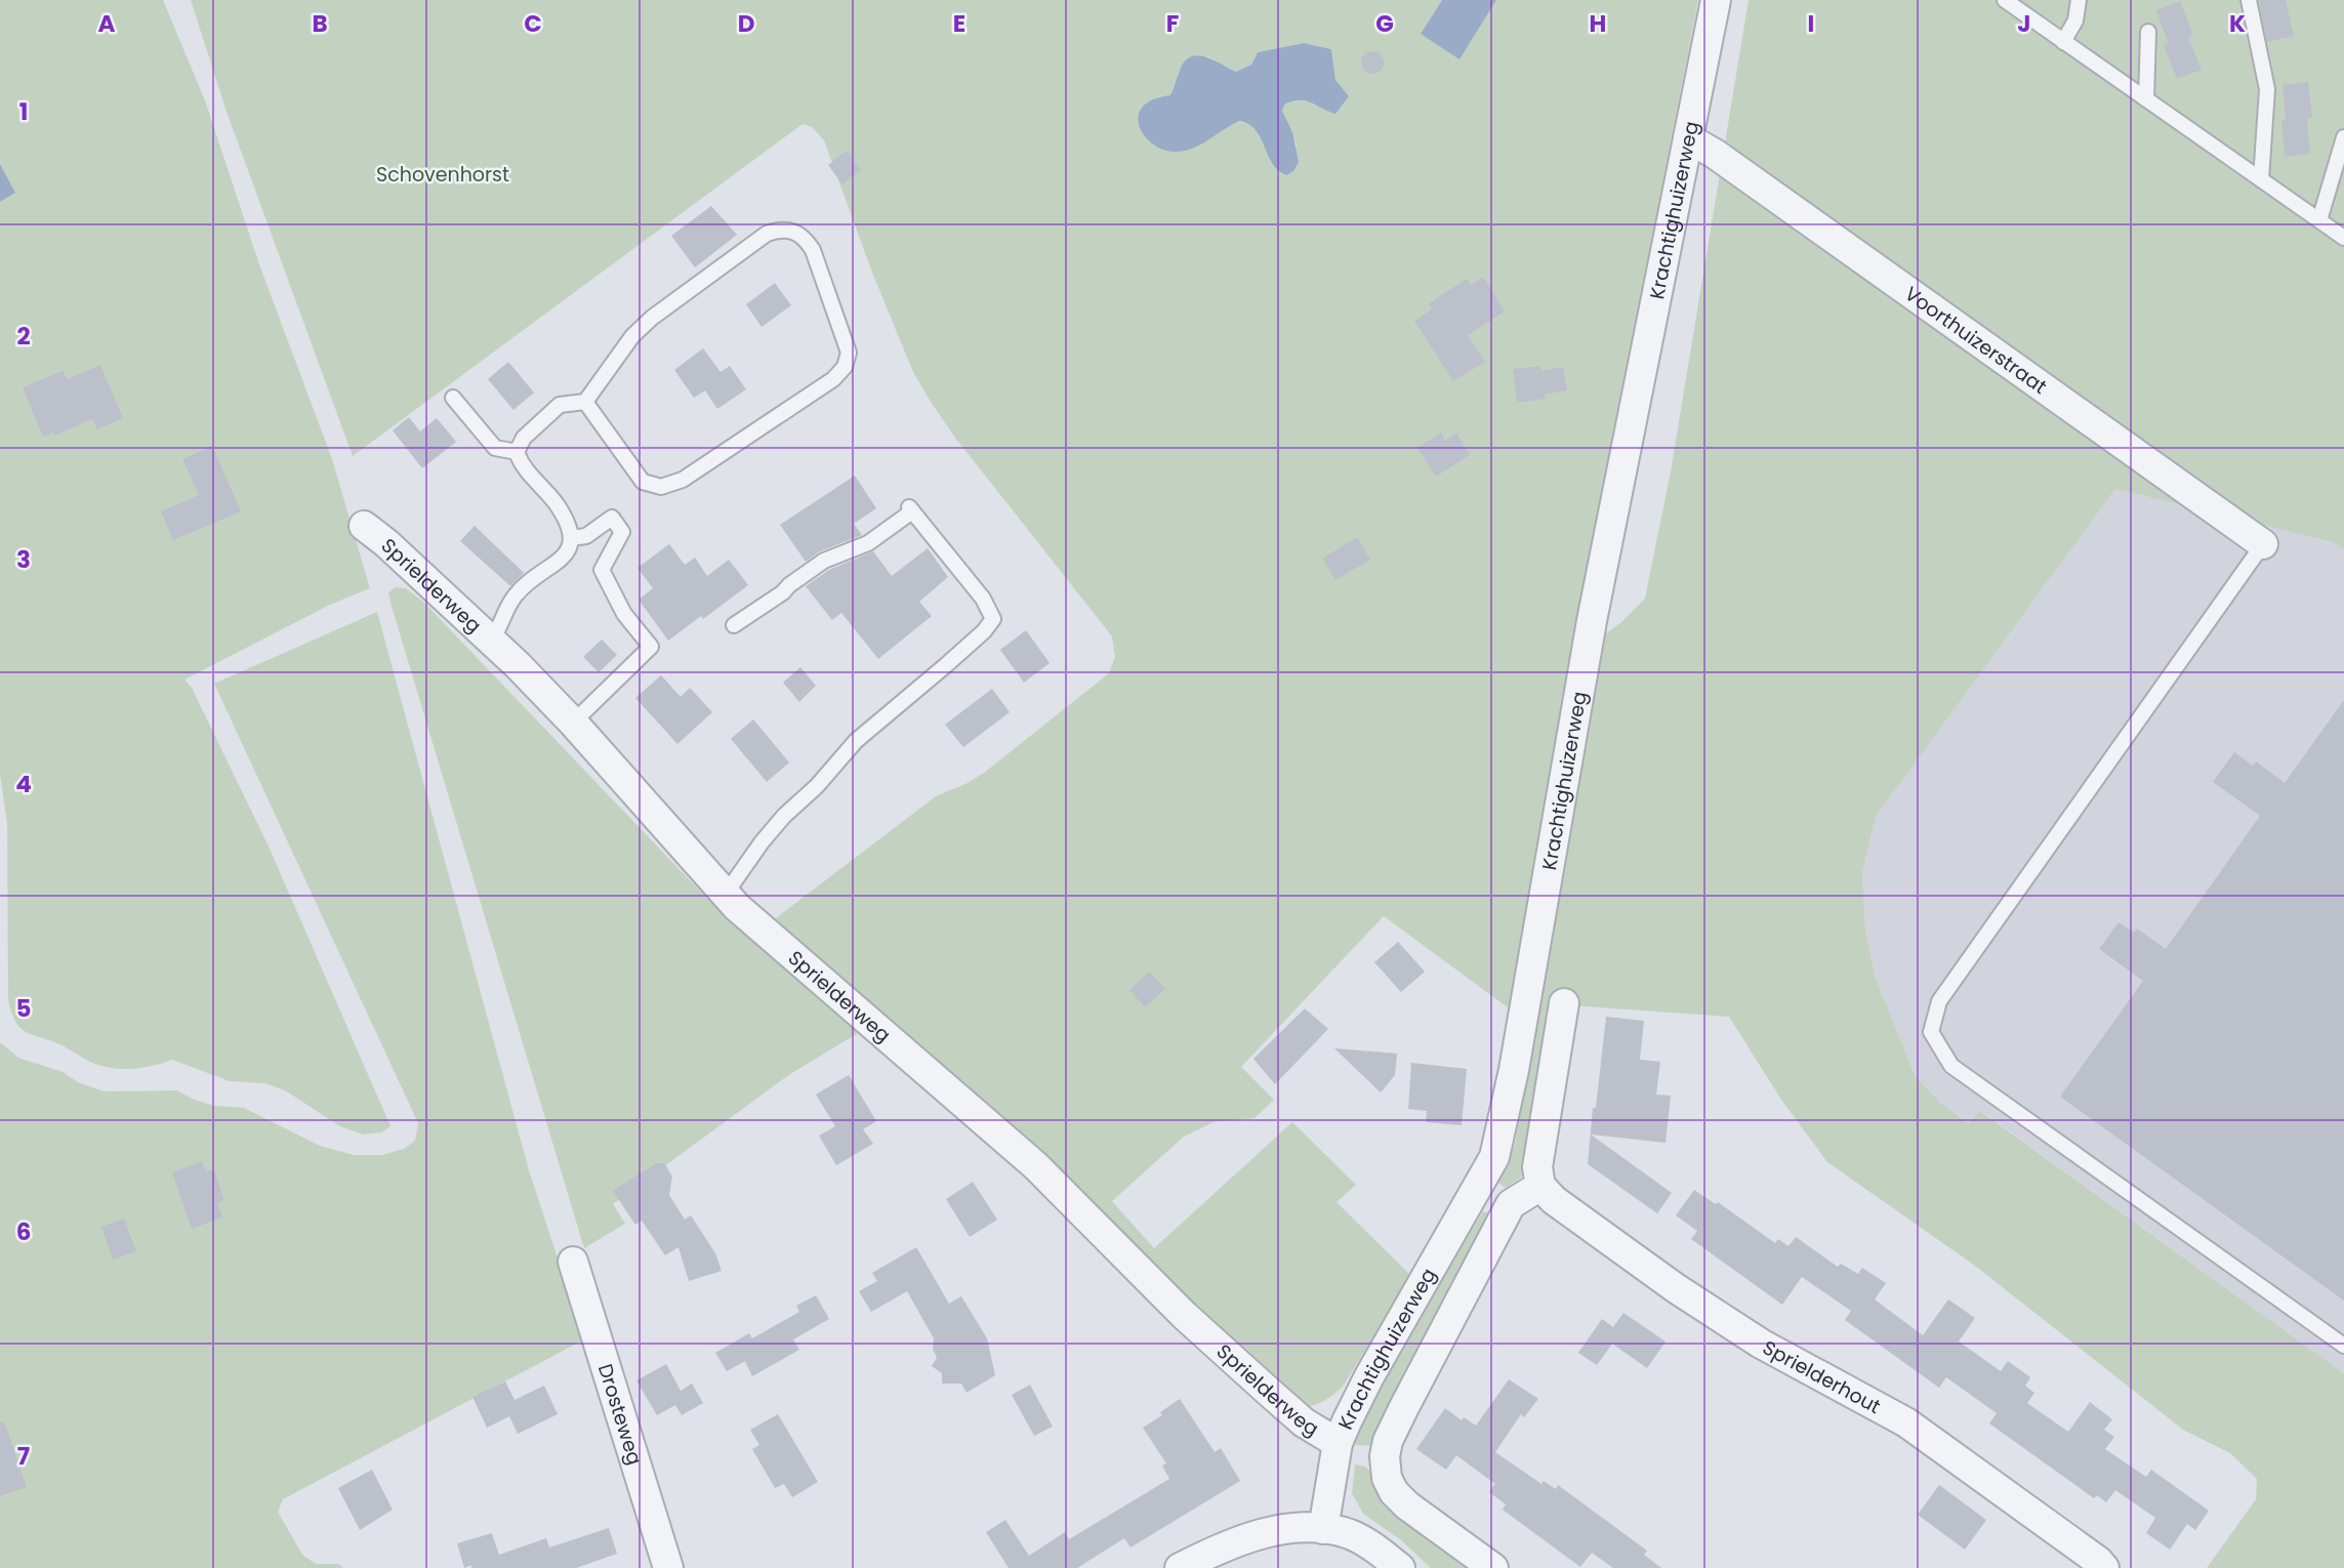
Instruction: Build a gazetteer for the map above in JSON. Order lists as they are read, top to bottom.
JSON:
{
  "streets": {
    "street": [
      "Krachtighuizerweg",
      "Voorthuizerstraat",
      "Sprielderweg",
      "Sprielderhout",
      "Drosteweg"
    ]
  },
  "crossings": [
    ["Krachtighuizerweg", "Voorthuizerstraat"],
    ["Krachtighuizerweg", "Sprielderweg"]
  ],
  "parks": ["Schovenhorst"],
  "grid": {
    "columns": [
      "A",
      "B",
      "C",
      "D",
      "E",
      "F",
      "G",
      "H",
      "I",
      "J",
      "K"
    ],
    "rows": [
      "1",
      "2",
      "3",
      "4",
      "5",
      "6",
      "7"
    ]
  }
}
